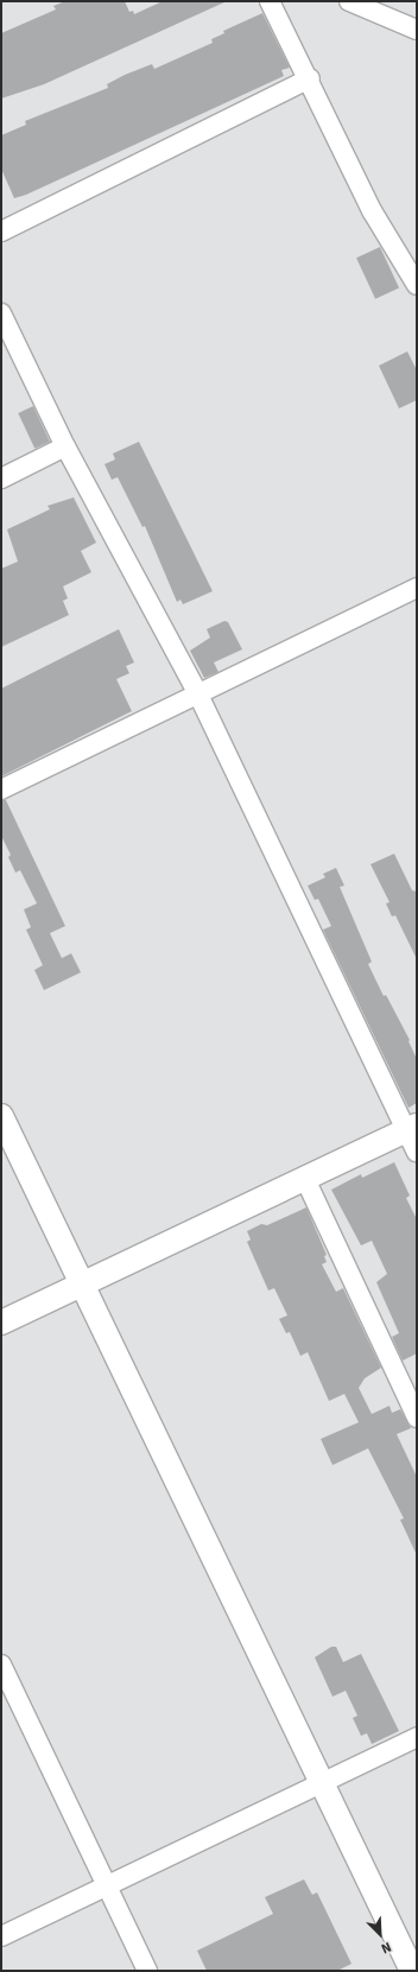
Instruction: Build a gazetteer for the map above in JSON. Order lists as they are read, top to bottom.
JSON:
{
  "north": "bottom right"
}
